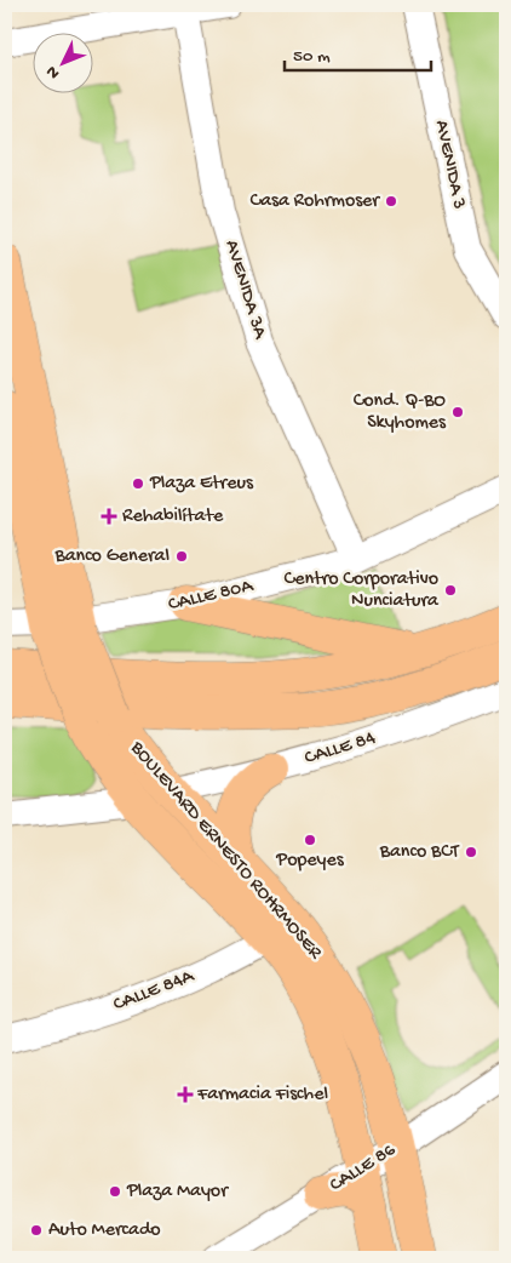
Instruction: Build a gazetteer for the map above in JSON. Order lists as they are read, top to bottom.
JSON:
{
  "streets": {
    "main road": ["BOULEVARD ERNESTO ROHRMOSER"],
    "street": [
      "AVENIDA 3",
      "AVENIDA 3A",
      "CALLE 80A",
      "CALLE 84",
      "CALLE 84A",
      "CALLE 86"
    ]
  },
  "crossings": [
    ["AVENIDA 3A", "CALLE 80A"],
    ["CALLE 80A", "BOULEVARD ERNESTO ROHRMOSER"],
    ["CALLE 84", "BOULEVARD ERNESTO ROHRMOSER"],
    ["BOULEVARD ERNESTO ROHRMOSER", "CALLE 84A"],
    ["BOULEVARD ERNESTO ROHRMOSER", "CALLE 86"]
  ],
  "places": {
    "other": [
      "Casa Rohrmoser",
      "Cond. Q-BO Skyhomes",
      "Plaza Etreus",
      "Banco General",
      "Centro Corporativo Nunciatura",
      "Popeyes",
      "Banco BCT",
      "Plaza Mayor",
      "Auto Mercado"
    ],
    "health": ["Rehabilítate", "Farmacia Fischel"]
  },
  "scale_bar": "50 m",
  "north": "bottom left"
}
